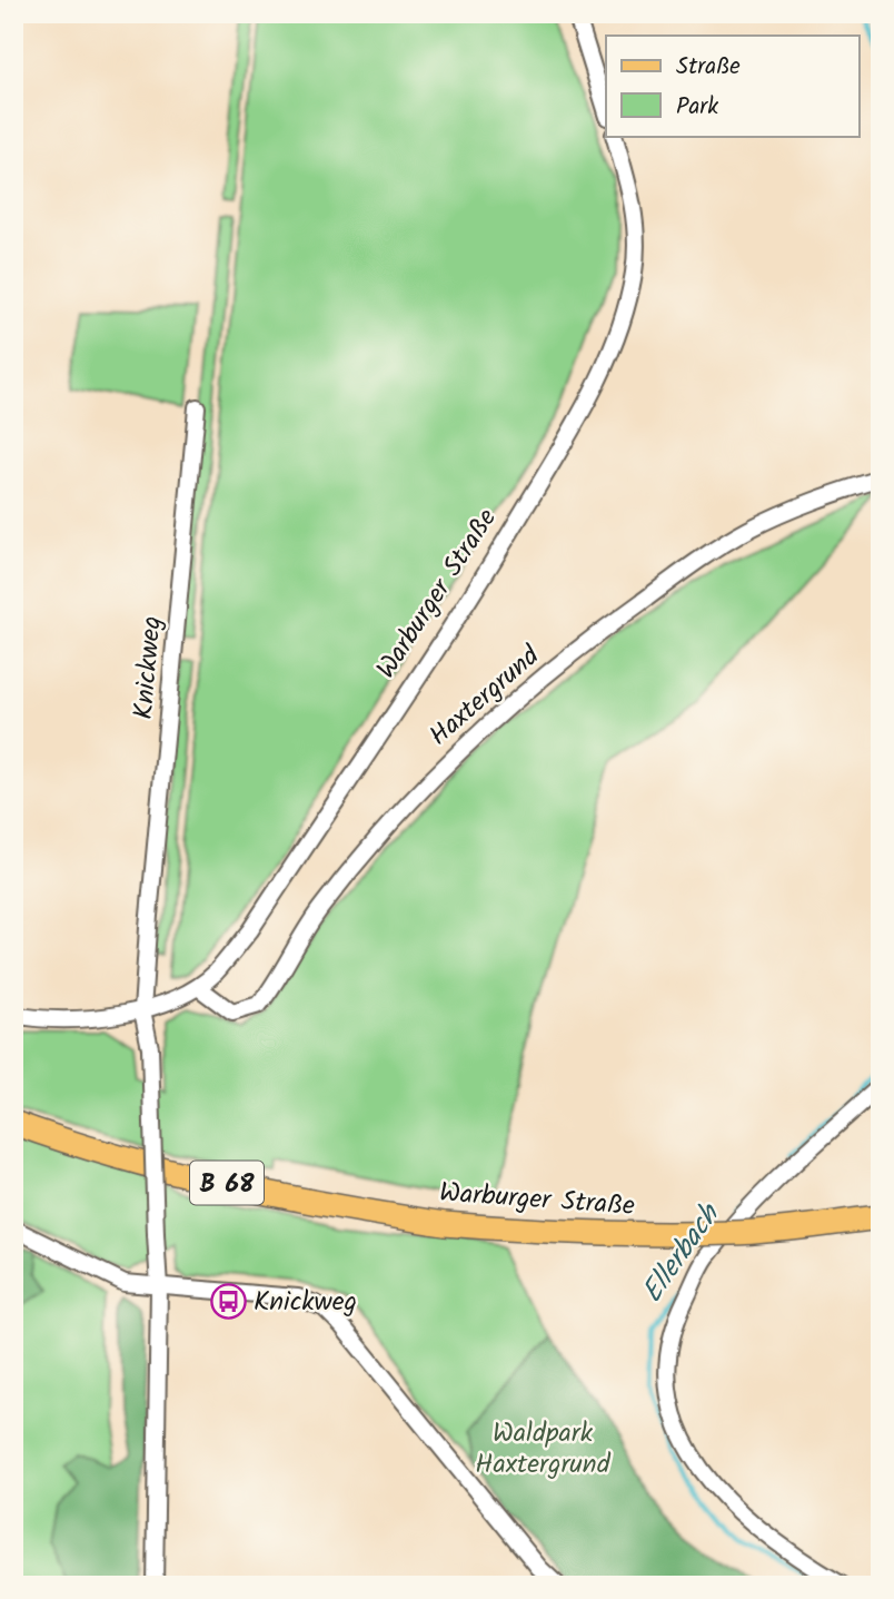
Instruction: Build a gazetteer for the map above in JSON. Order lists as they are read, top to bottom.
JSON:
{
  "streets": {
    "main road": ["Warburger Straße", "B 68"],
    "street": ["Knickweg", "Haxtergrund"]
  },
  "crossings": [
    ["Warburger Straße", "Knickweg"],
    ["Warburger Straße", "Haxtergrund"]
  ],
  "water": ["Ellerbach"],
  "parks": ["Waldpark Haxtergrund"],
  "places": {
    "bus stop": ["Knickweg"]
  },
  "legend": ["Straße", "Park"]
}
